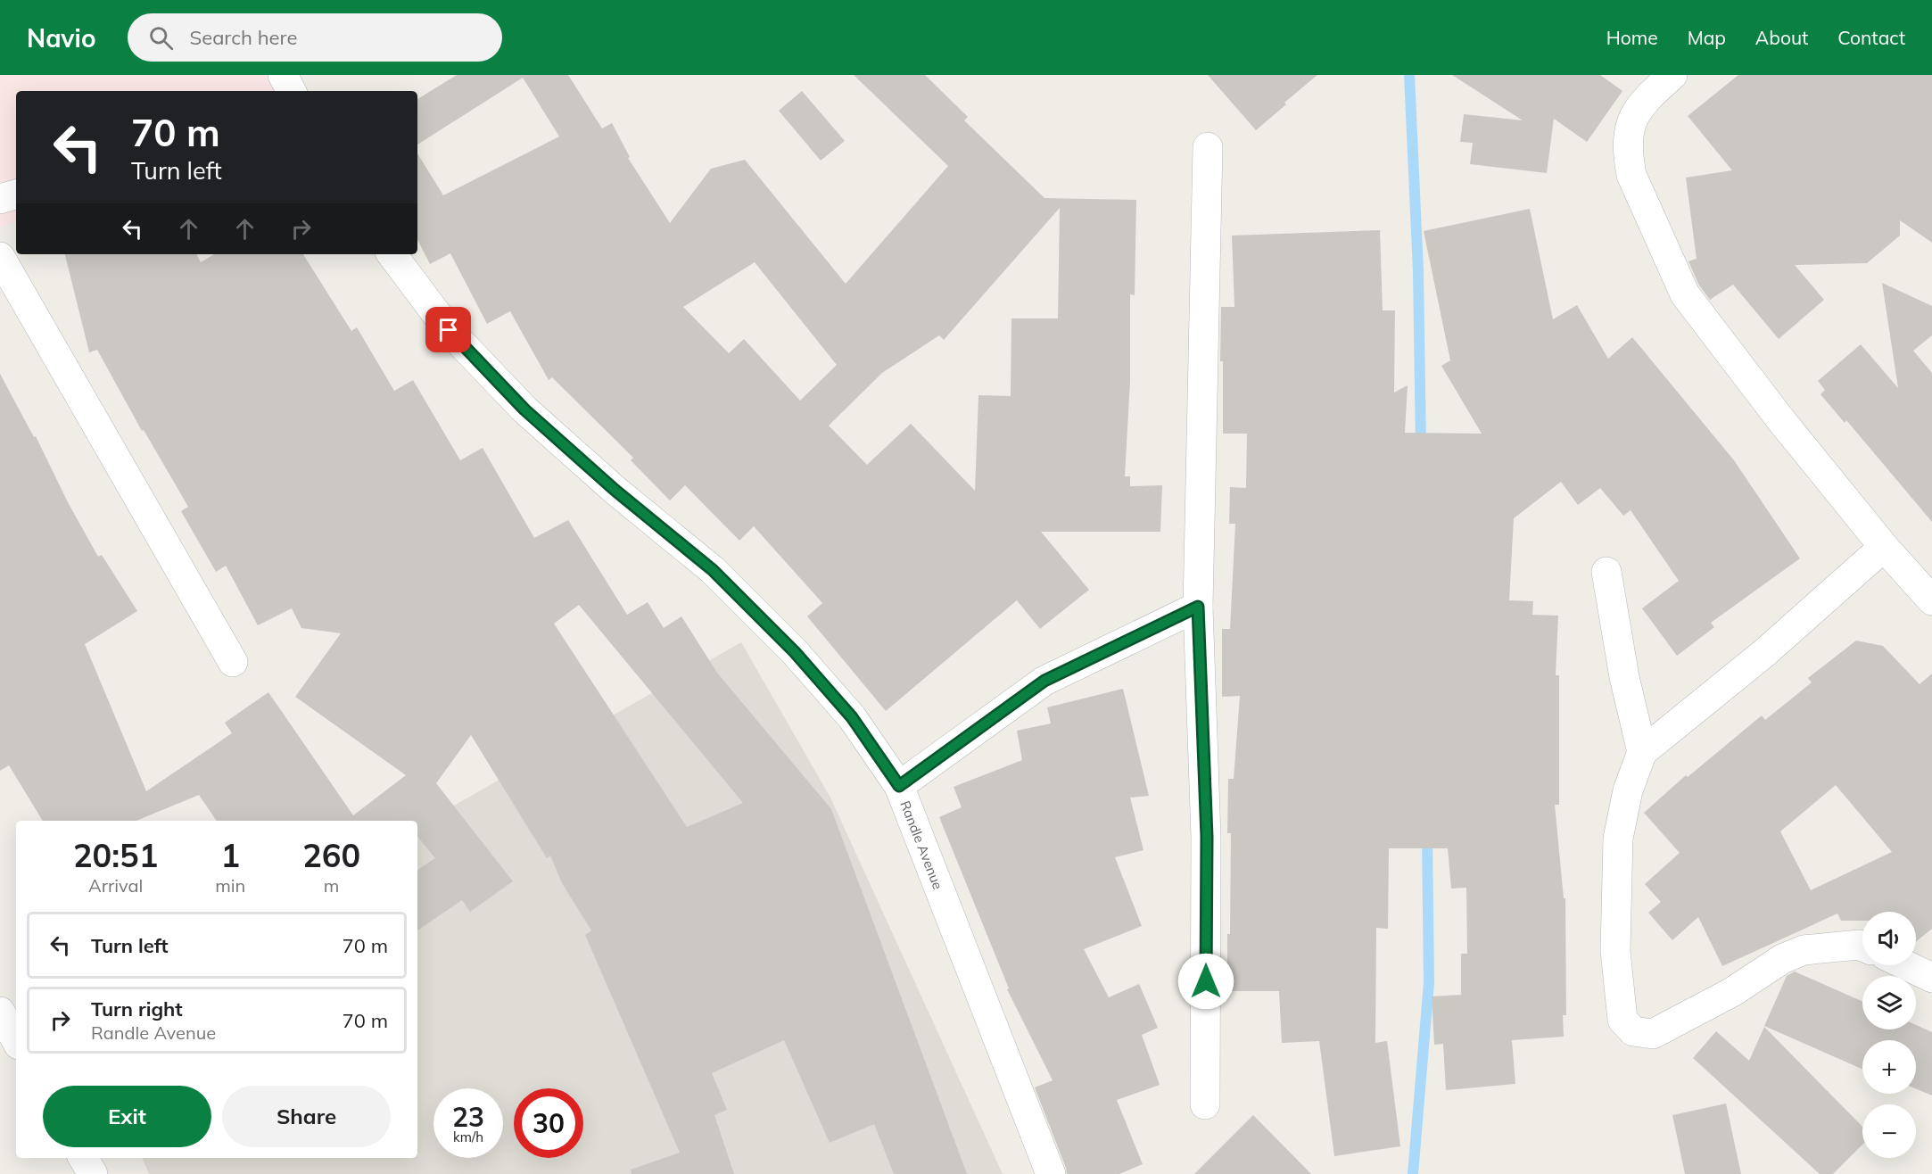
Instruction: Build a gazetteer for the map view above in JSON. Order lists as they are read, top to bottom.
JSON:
{
  "streets": {
    "street": ["Randle Avenue"]
  },
  "page": {
    "header": "Navio",
    "search": "Search here",
    "nav": [
      "Home",
      "Map",
      "About",
      "Contact"
    ],
    "turn": ["70 m", "Turn left"],
    "eta": [
      "20:51",
      "Arrival",
      "1",
      "min",
      "260",
      "m"
    ],
    "map_buttons": ["+", "−"],
    "list": [
      {
        "name": "Turn left",
        "value": "70 m"
      },
      {
        "name": "Turn right",
        "note": "Randle Avenue",
        "value": "70 m"
      }
    ],
    "buttons": ["Exit", "Share"],
    "speed": "23 km/h",
    "limit": "30"
  }
}
